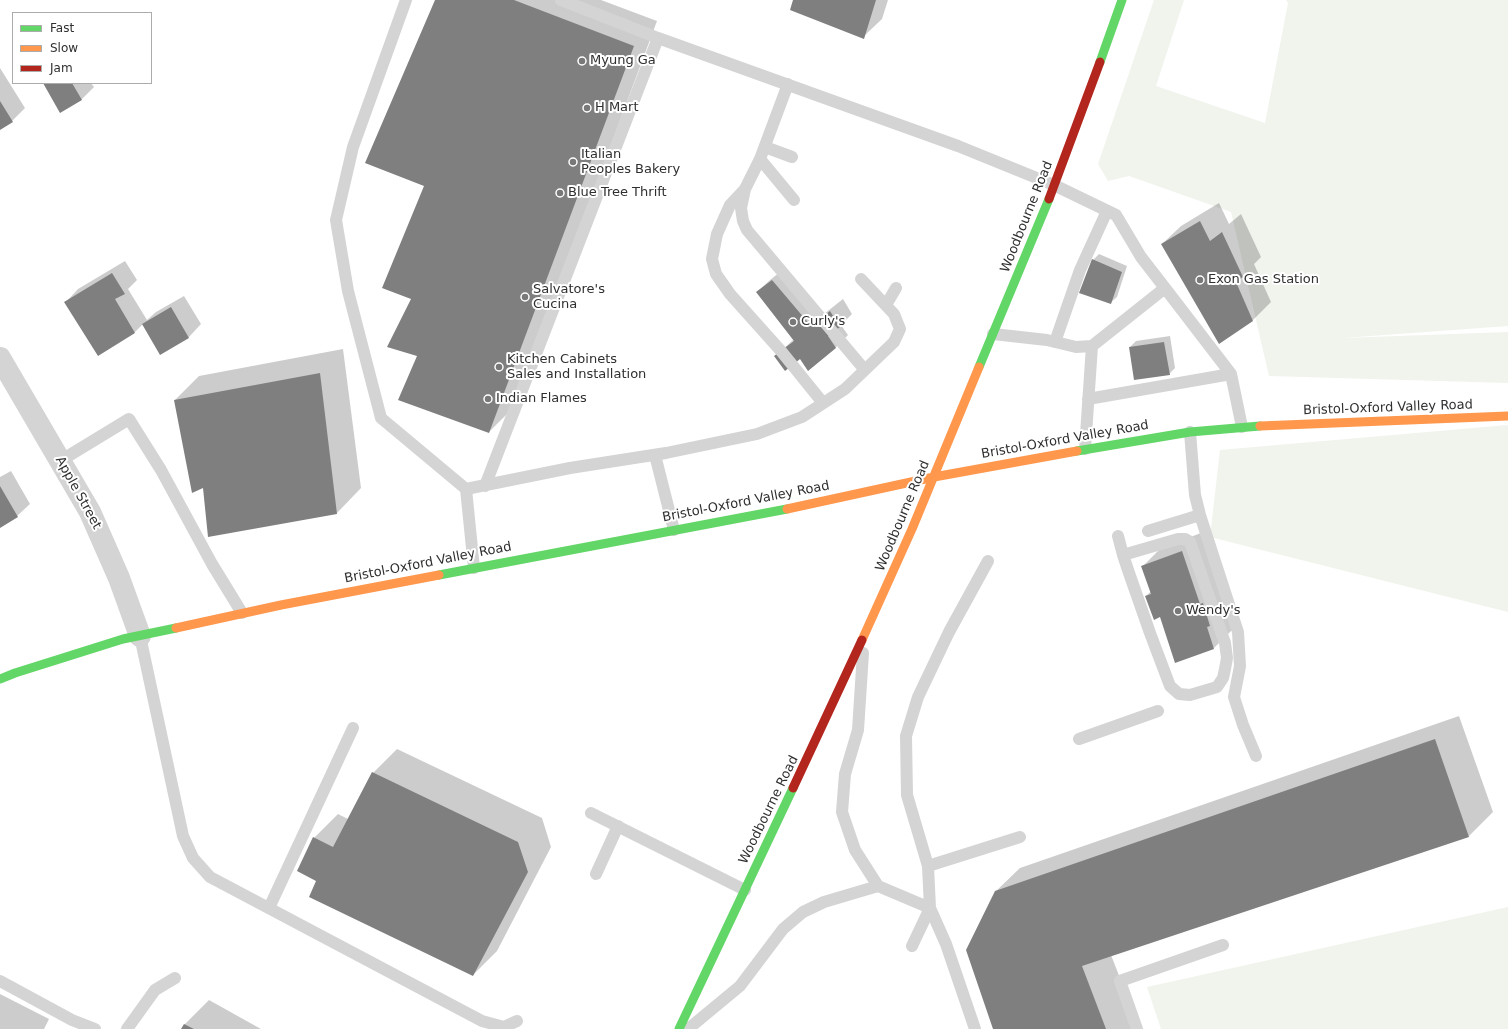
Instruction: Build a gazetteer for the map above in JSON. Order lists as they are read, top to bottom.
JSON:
{
  "streets": {
    "main road": ["Woodbourne Road", "Bristol-Oxford Valley Road"],
    "street": ["Apple Street"]
  },
  "crossings": [
    ["Woodbourne Road", "Bristol-Oxford Valley Road"],
    ["Bristol-Oxford Valley Road", "Apple Street"]
  ],
  "places": [
    "Myung Ga",
    "H Mart",
    "Italian Peoples Bakery",
    "Blue Tree Thrift",
    "Exon Gas Station",
    "Salvatore's Cucina",
    "Curly's",
    "Kitchen Cabinets Sales and Installation",
    "Indian Flames",
    "Wendy's"
  ],
  "legend": ["Fast", "Slow", "Jam"]
}
